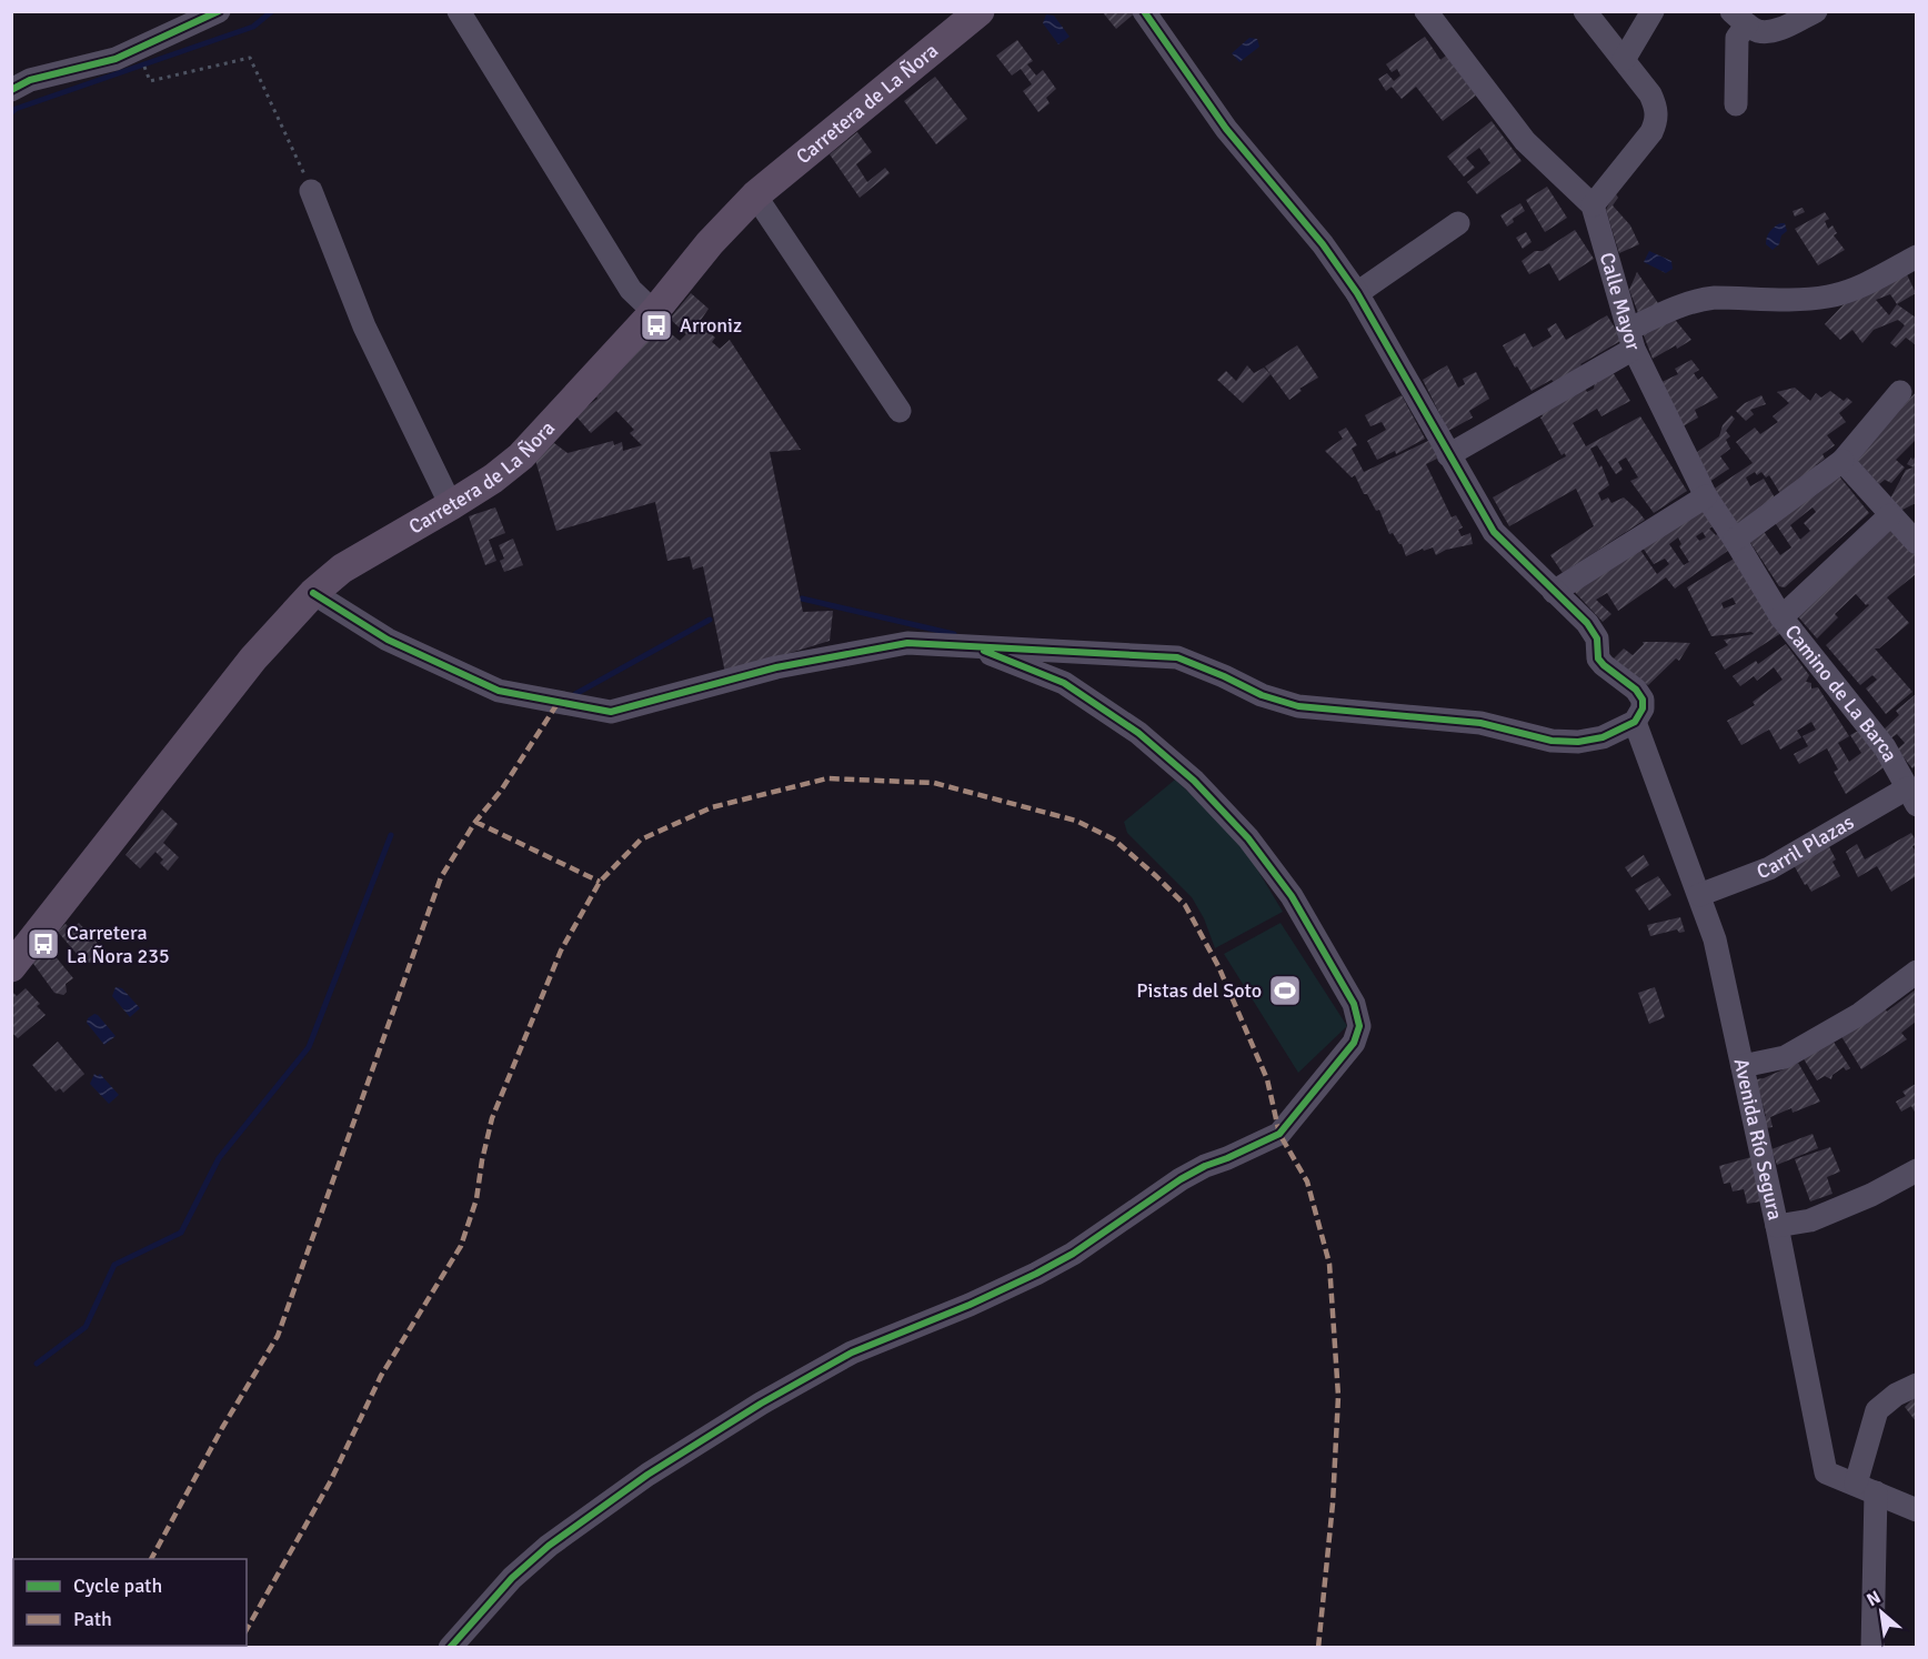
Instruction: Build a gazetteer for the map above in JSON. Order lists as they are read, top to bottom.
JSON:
{
  "streets": {
    "main road": ["Carretera de La Ñora"],
    "street": [
      "Calle Mayor",
      "Camino de La Barca",
      "Carril Plazas",
      "Avenida Río Segura"
    ]
  },
  "crossings": [
    ["Calle Mayor", "Camino de La Barca"],
    ["Camino de La Barca", "Carril Plazas"],
    ["Carril Plazas", "Avenida Río Segura"]
  ],
  "places": {
    "bus stop": ["Arroniz", "Carretera La Ñora 235"],
    "sports": ["Pistas del Soto"]
  },
  "legend": ["Cycle path", "Path"],
  "north": "top left"
}
